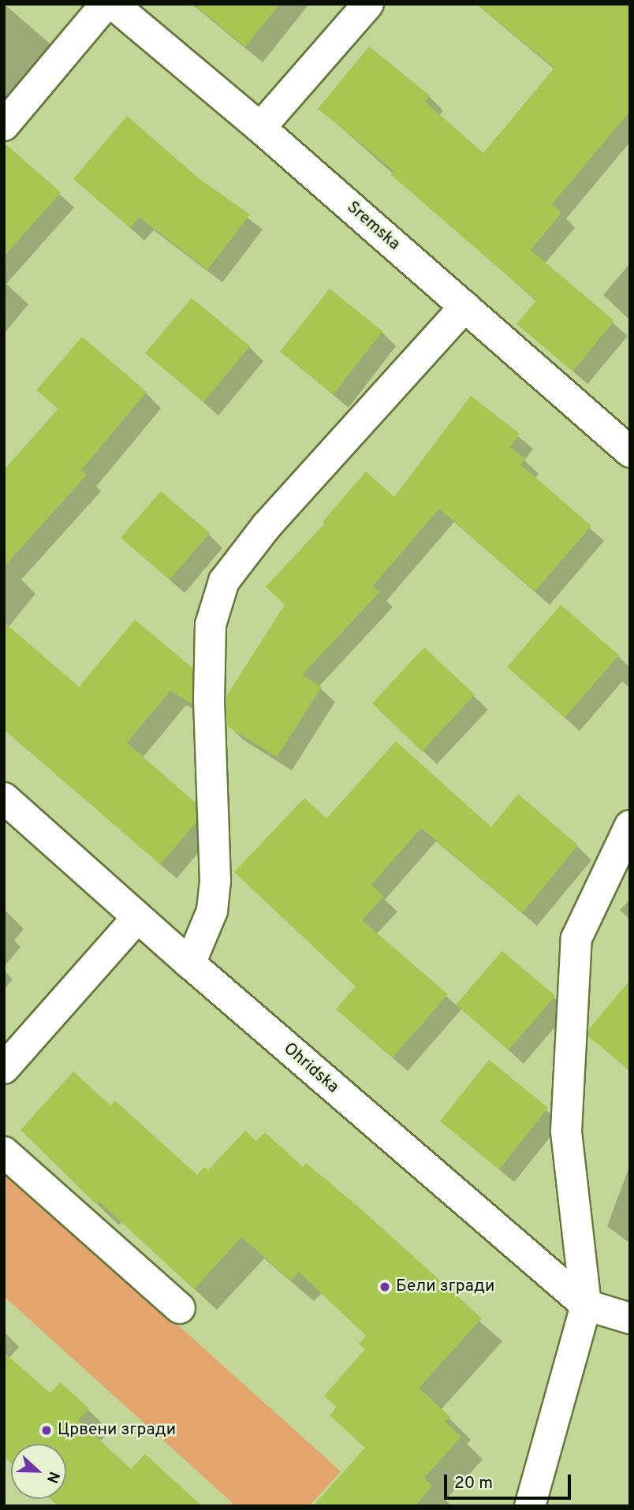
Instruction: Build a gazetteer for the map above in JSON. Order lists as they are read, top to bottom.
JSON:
{
  "streets": {
    "street": ["Sremska", "Ohridska"]
  },
  "places": ["Бели згради", "Црвени згради"],
  "scale_bar": "20 m",
  "north": "right"
}
